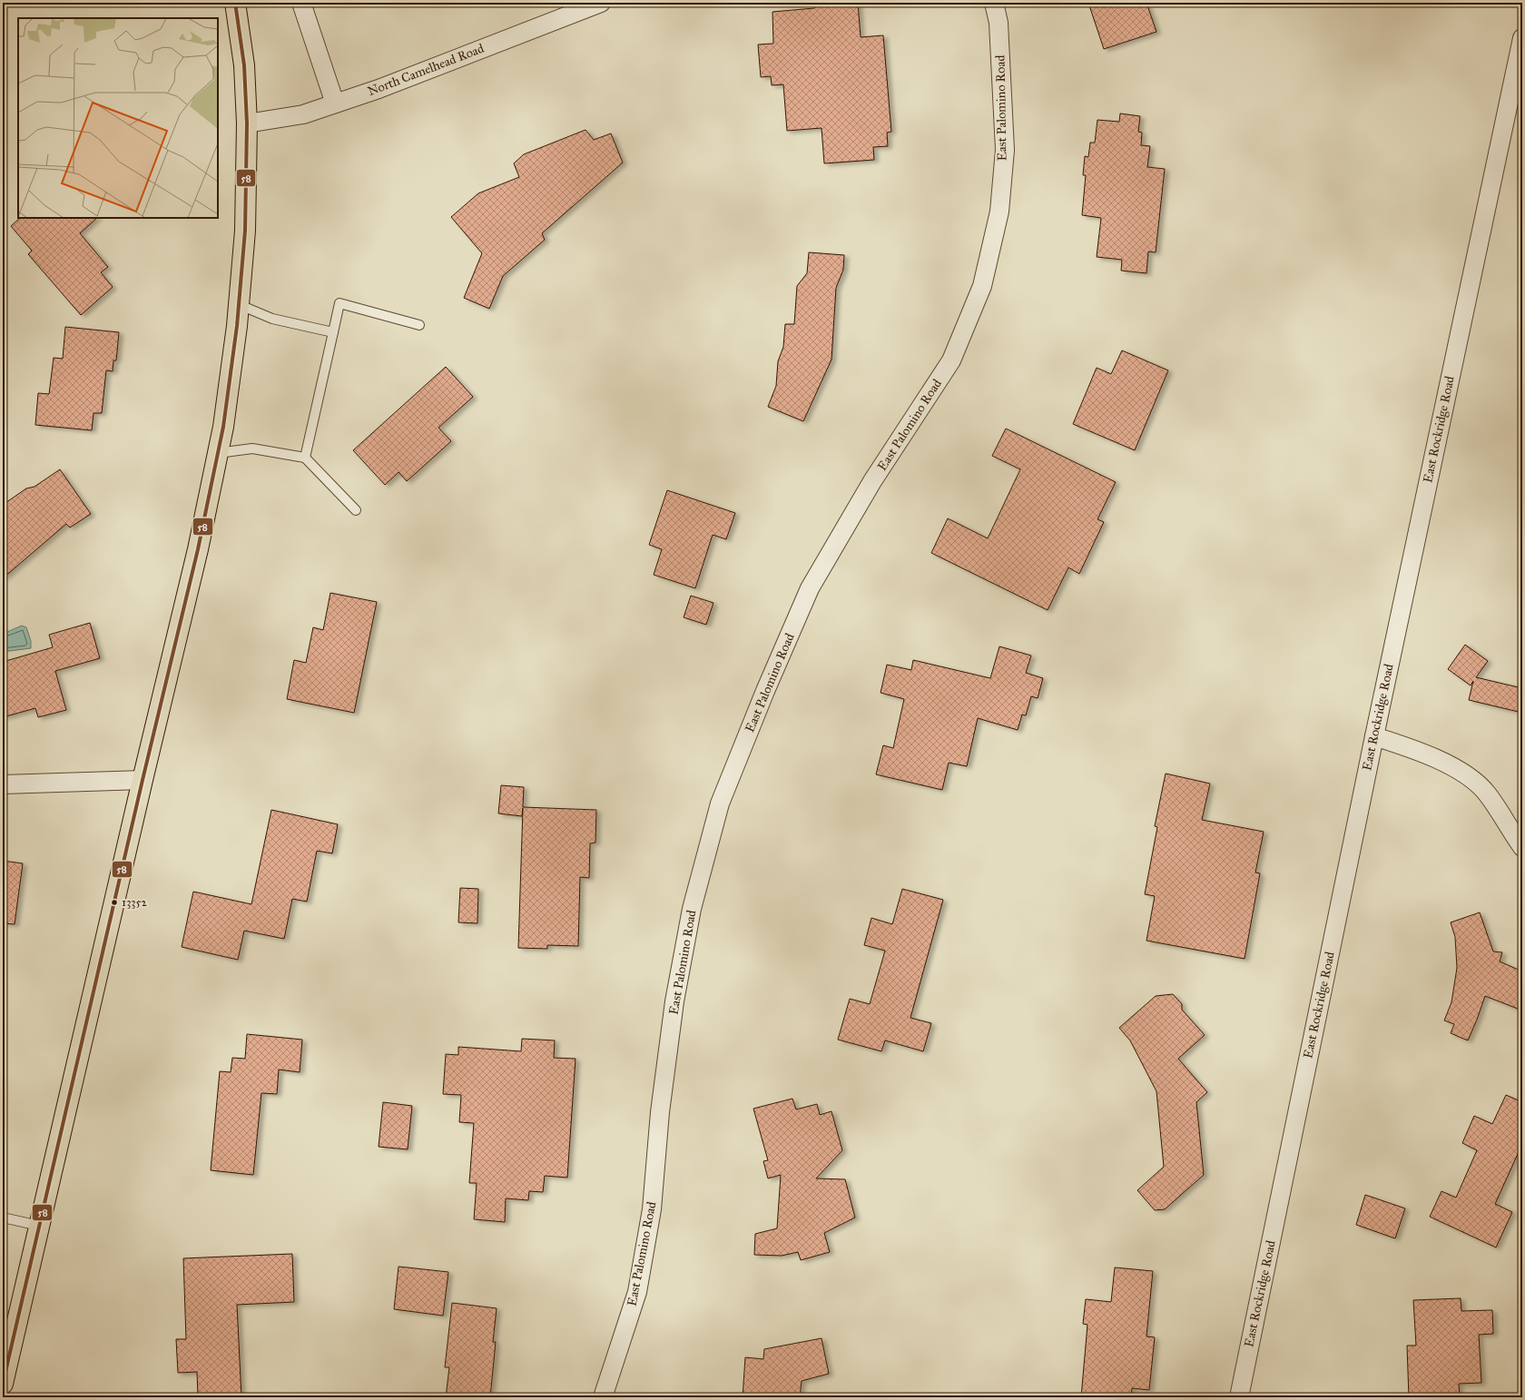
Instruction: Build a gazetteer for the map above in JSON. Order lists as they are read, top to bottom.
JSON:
{
  "streets": {
    "street": ["North Camelhead Road", "East Palomino Road", "East Rockridge Road"]
  },
  "places": ["13352"],
  "lines": ["transit line 58"]
}
